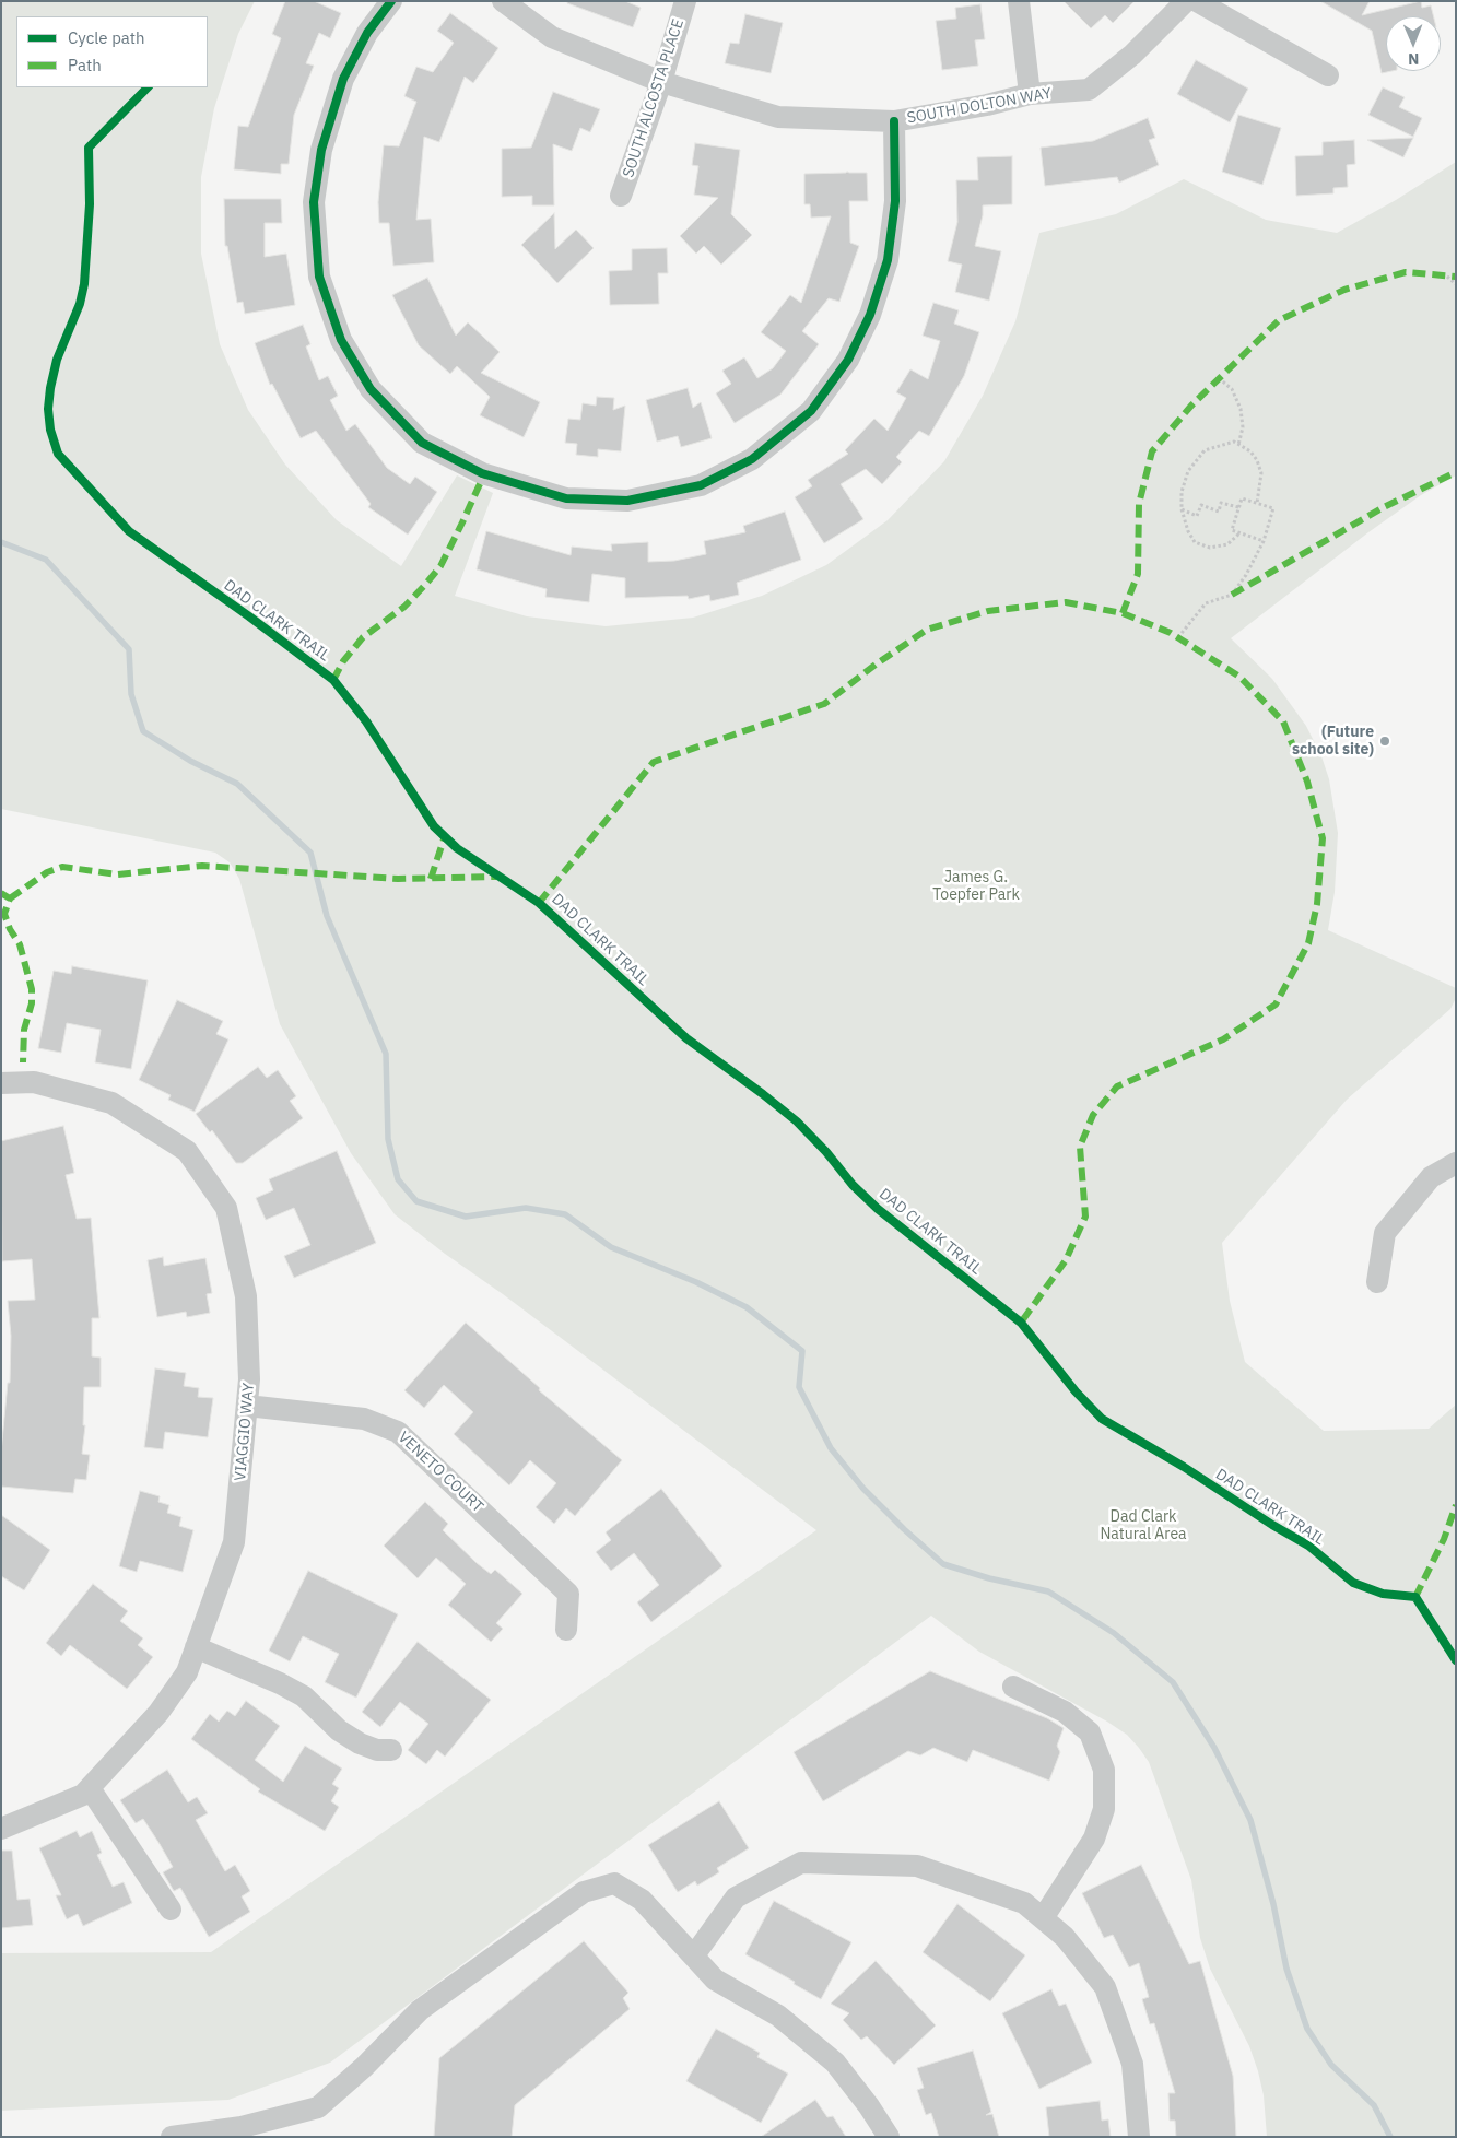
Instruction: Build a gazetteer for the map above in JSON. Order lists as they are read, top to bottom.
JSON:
{
  "streets": {
    "street": [
      "SOUTH ALCOSTA PLACE",
      "SOUTH DOLTON WAY",
      "VIAGGIO WAY",
      "VENETO COURT"
    ],
    "cycle path": ["DAD CLARK TRAIL"]
  },
  "crossings": [
    ["SOUTH ALCOSTA PLACE", "SOUTH DOLTON WAY"],
    ["VIAGGIO WAY", "VENETO COURT"]
  ],
  "parks": ["James G. Toepfer Park", "Dad Clark Natural Area"],
  "places": ["(Future school site)"],
  "legend": ["Cycle path", "Path"],
  "north": "bottom"
}
